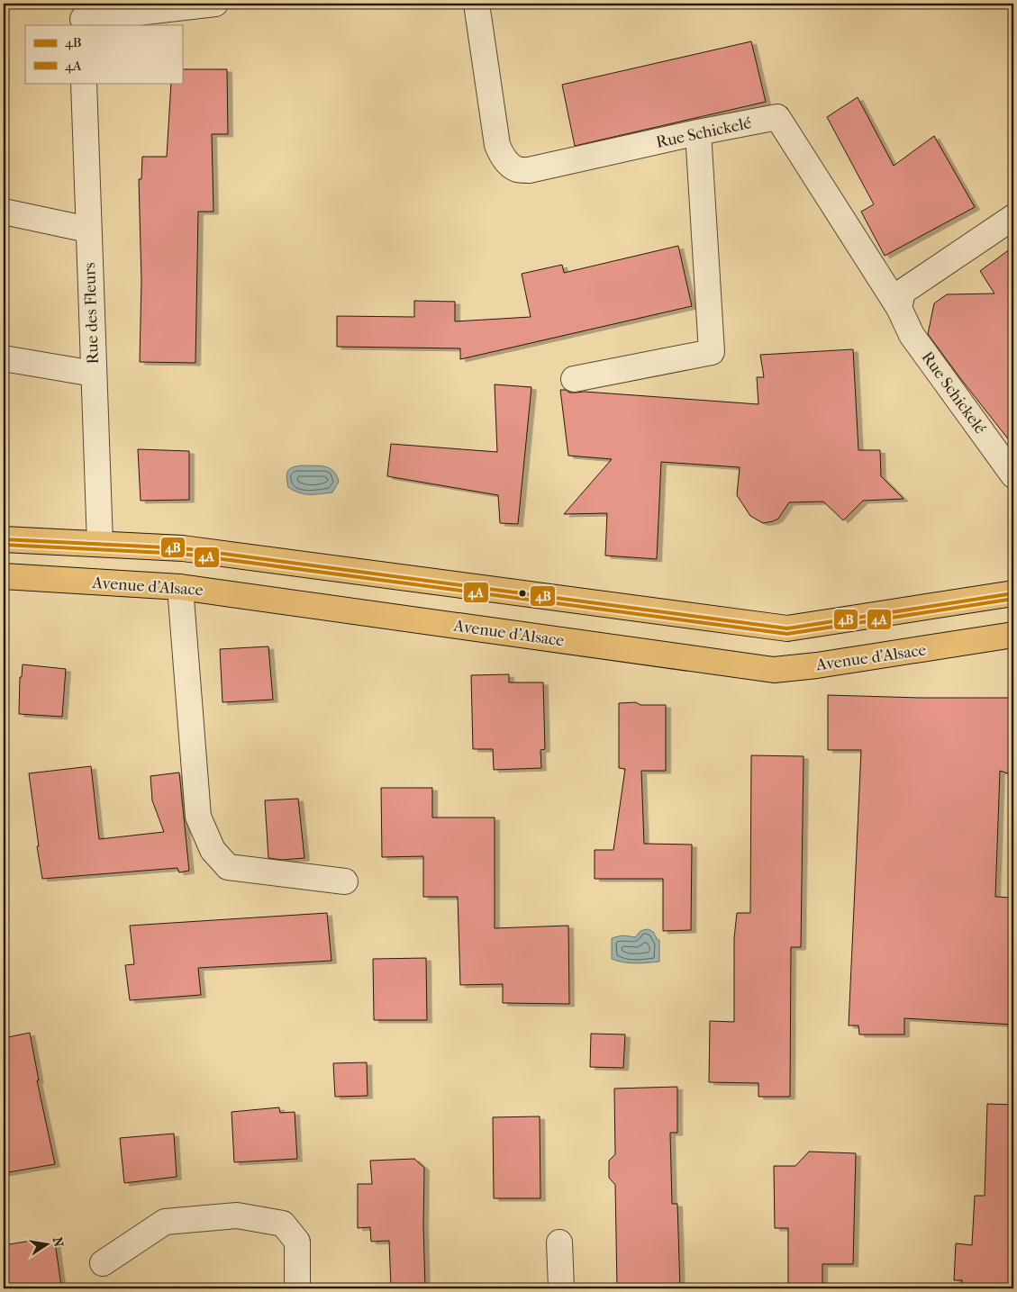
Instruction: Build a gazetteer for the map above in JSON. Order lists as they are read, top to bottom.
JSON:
{
  "streets": {
    "main road": ["Avenue d'Alsace"],
    "street": ["Rue Schickelé", "Rue des Fleurs"]
  },
  "lines": ["transit line 4B", "transit line 4A"],
  "legend": ["4B", "4A"],
  "north": "right"
}
